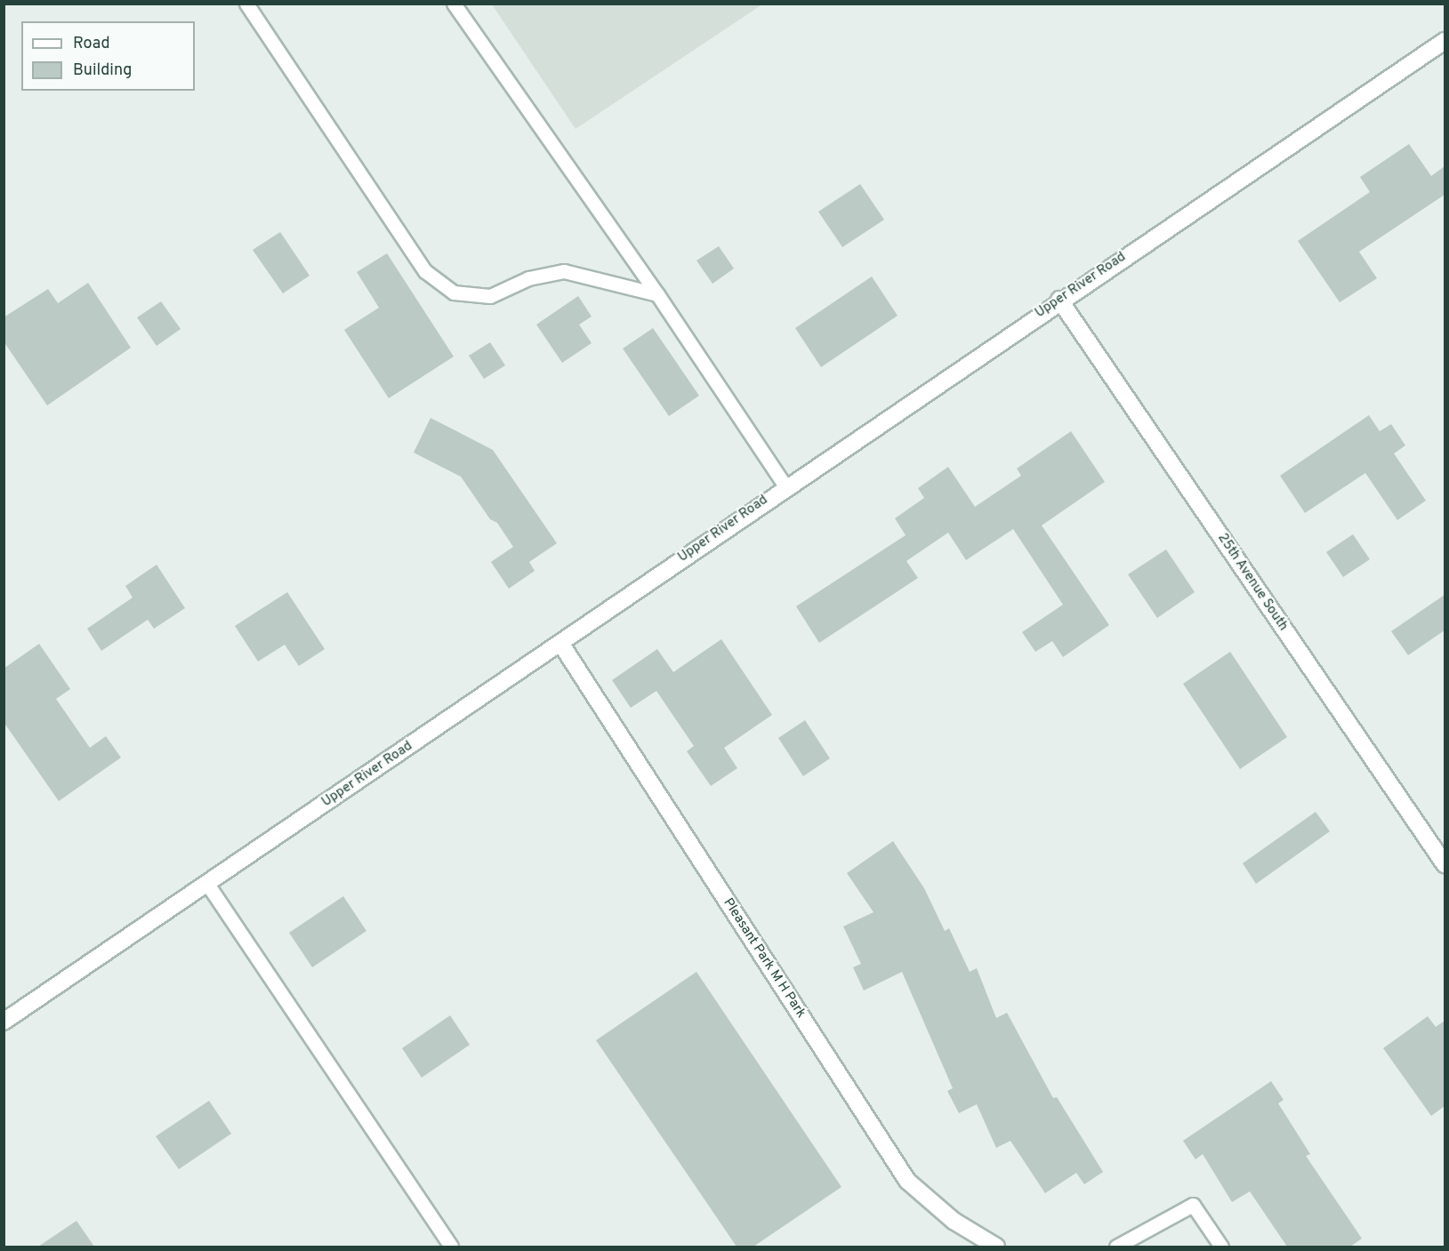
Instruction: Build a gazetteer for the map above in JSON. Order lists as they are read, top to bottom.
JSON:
{
  "streets": {
    "street": ["Upper River Road", "25th Avenue South", "Pleasant Park M H Park"]
  },
  "crossings": [
    ["Upper River Road", "25th Avenue South"],
    ["Upper River Road", "Pleasant Park M H Park"]
  ],
  "legend": ["Road", "Building"]
}
